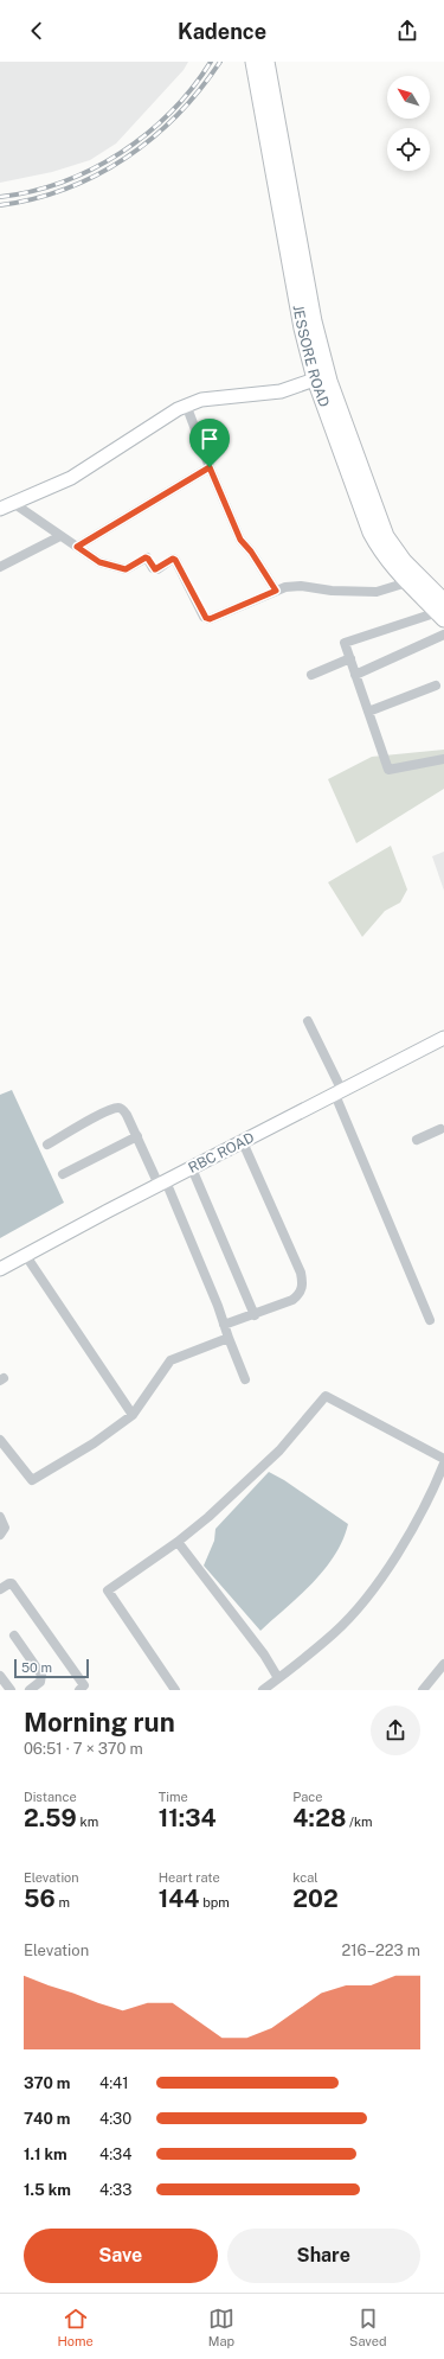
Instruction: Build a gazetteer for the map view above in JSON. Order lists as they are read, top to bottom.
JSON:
{
  "streets": {
    "main road": ["JESSORE ROAD"],
    "street": ["RBC ROAD"]
  },
  "scale_bar": "50 m",
  "north": "top left",
  "page": {
    "header": "Kadence",
    "scale": "50 m",
    "heading": ["Morning run", "06:51 · 7 × 370 m"],
    "stats": [
      ["Distance", "2.59 km"],
      ["Time", "11:34"],
      ["Pace", "4:28 /km"],
      ["Elevation", "56 m"],
      ["Heart rate", "144 bpm"],
      ["kcal", "202"]
    ],
    "chart": ["Elevation", "216–223 m"],
    "list": [
      {
        "name": "370 m",
        "note": "4:41"
      },
      {
        "name": "740 m",
        "note": "4:30"
      },
      {
        "name": "1.1 km",
        "note": "4:34"
      },
      {
        "name": "1.5 km",
        "note": "4:33"
      }
    ],
    "buttons": ["Save", "Share"],
    "tabs": ["Home", "Map", "Saved"]
  }
}
